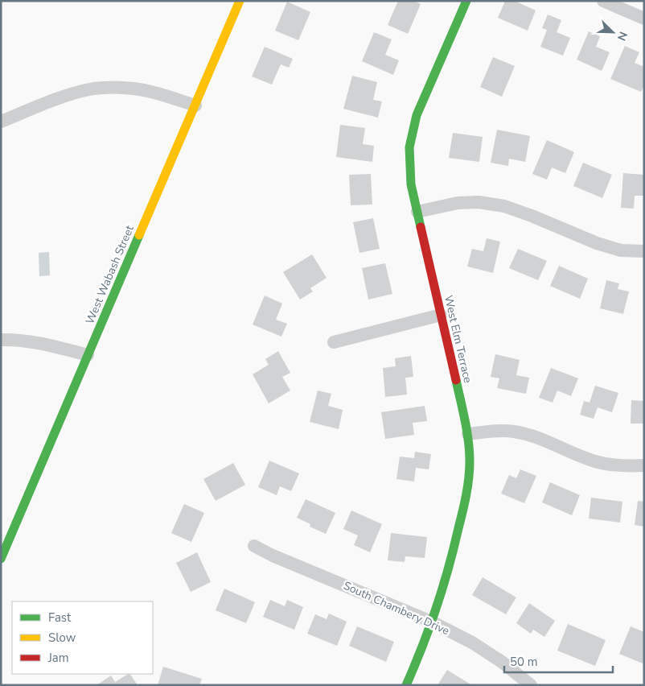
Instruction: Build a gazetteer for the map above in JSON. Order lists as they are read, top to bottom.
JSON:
{
  "streets": {
    "street": ["West Wabash Street", "West Elm Terrace", "South Chambery Drive"]
  },
  "crossings": [
    ["West Elm Terrace", "South Chambery Drive"]
  ],
  "legend": ["Fast", "Slow", "Jam"],
  "scale_bar": "50 m",
  "north": "bottom right"
}
